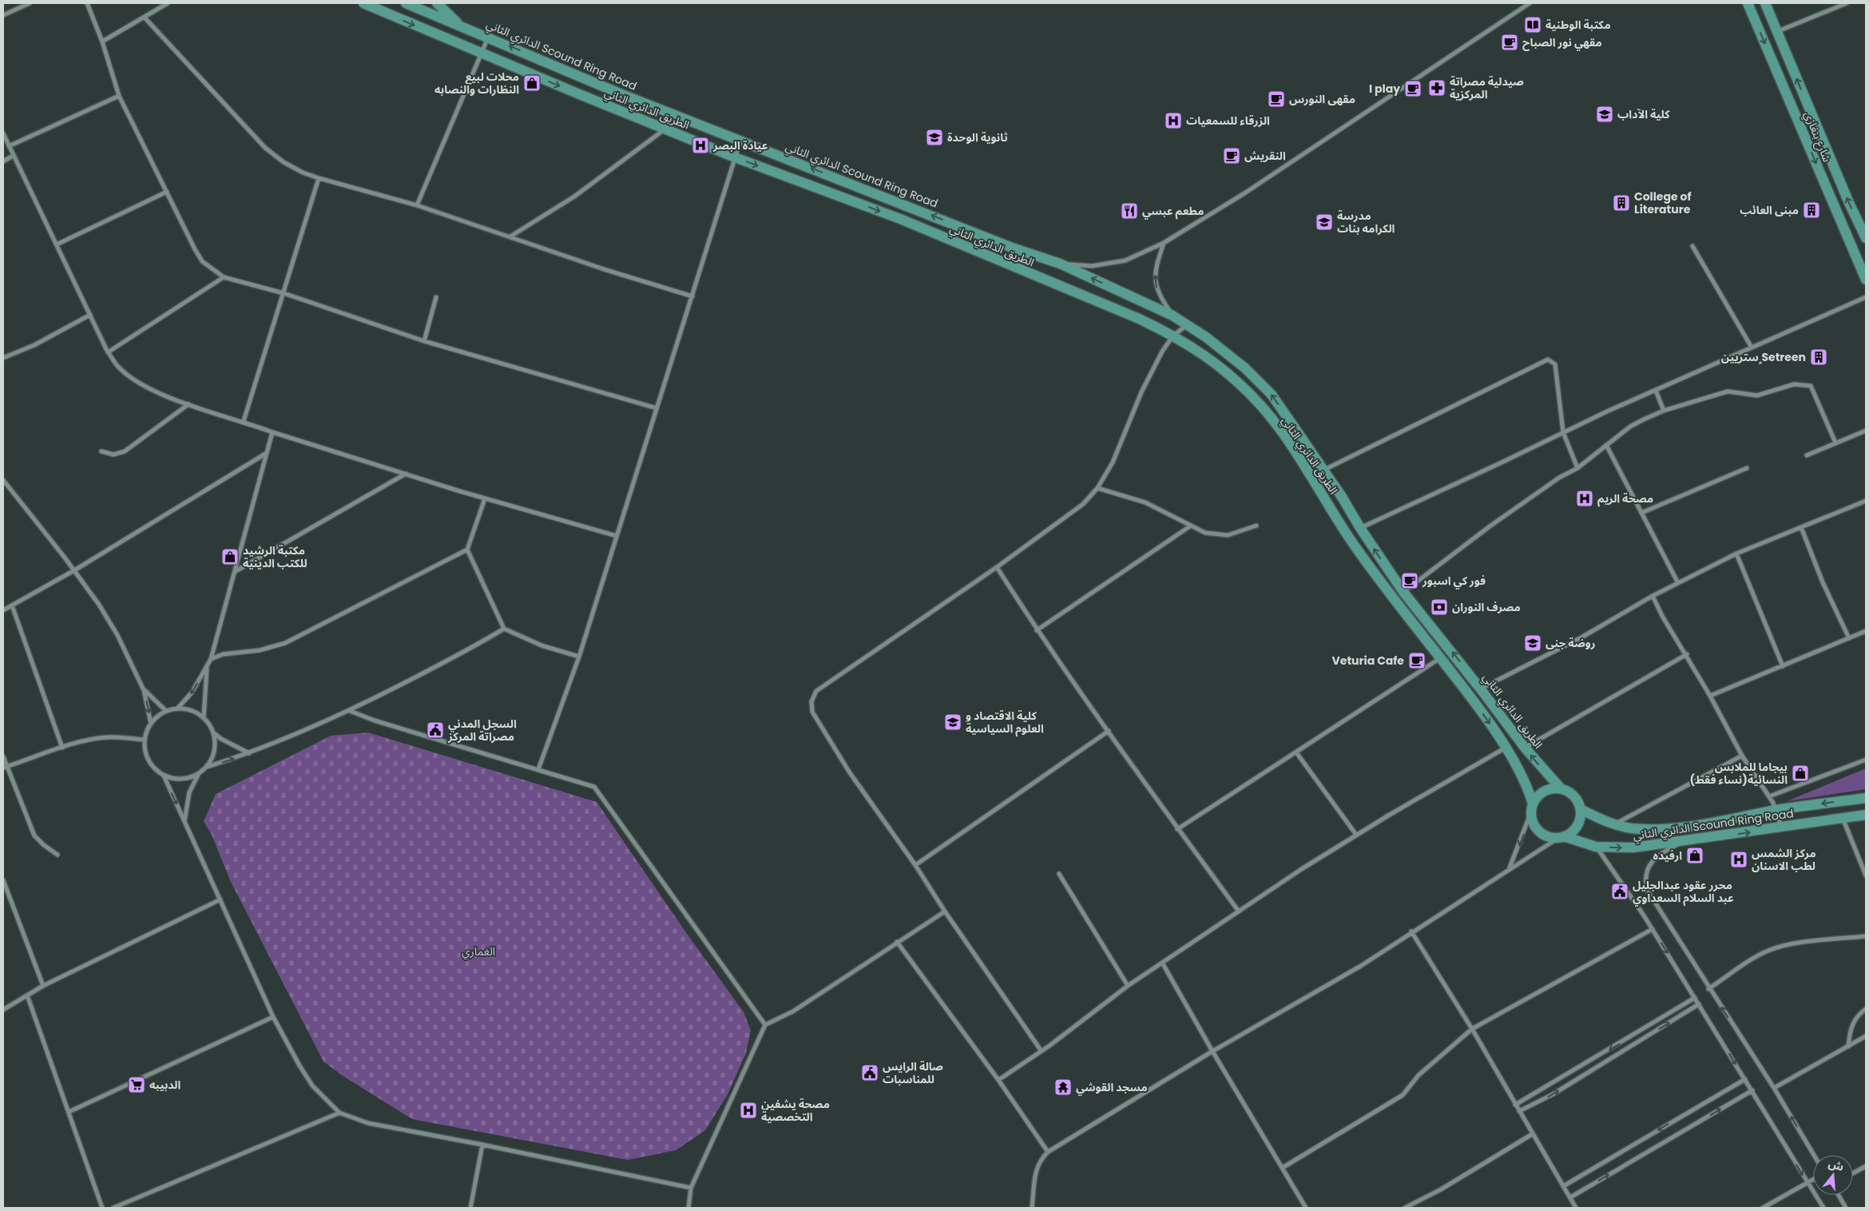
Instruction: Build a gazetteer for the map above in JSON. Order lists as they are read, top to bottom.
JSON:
{
  "streets": {
    "main road": ["الدائري الثاني Scound Ring Road", "الطريق الدائري الثاني", "شارع بنغازي"]
  },
  "crossings": [
    ["الدائري الثاني Scound Ring Road", "الطريق الدائري الثاني"]
  ],
  "parks": ["الغماري"],
  "places": {
    "library": ["مكتبة الوطنية"],
    "cafe": [
      "مقهي نور الصباح",
      "I play",
      "مقهى النورس",
      "النقريش",
      "فور كي اسبور",
      "Veturia Cafe"
    ],
    "shop": [
      "محلات لبيع النظارات والنصابه",
      "مكتبة الرشيد للكتب الدينية",
      "بيجاما للملابس النسائية(نساء فقط)",
      "ارفيده"
    ],
    "pharmacy": ["صيدلية مصراتة المركزية"],
    "school or university": [
      "كلية الآداب",
      "ثانوية الوحدة",
      "مدرسة الكرامه بنات",
      "روضة جنى",
      "كلية الاقتصاد و العلوم السياسية"
    ],
    "hospital": [
      "الزرقاء للسمعيات",
      "عيادة البصر",
      "مصحة الريم",
      "مركز الشمس لطب الاسنان",
      "مصحة يشفين التخصصية"
    ],
    "building": ["College of Literature", "مبنى العائب", "ستريين ٍSetreen"],
    "restaurant": ["مطعم عبسي"],
    "bank": ["مصرف النوران"],
    "public building": ["السجل المدني مصراتة المركز", "محرر عقود عبدالجليل عبد السلام السعداوي", "صالة الرايس للمناسبات"],
    "supermarket": ["الدبيبه"],
    "temple": ["مسجد القوشي"]
  },
  "north": "top"
}
